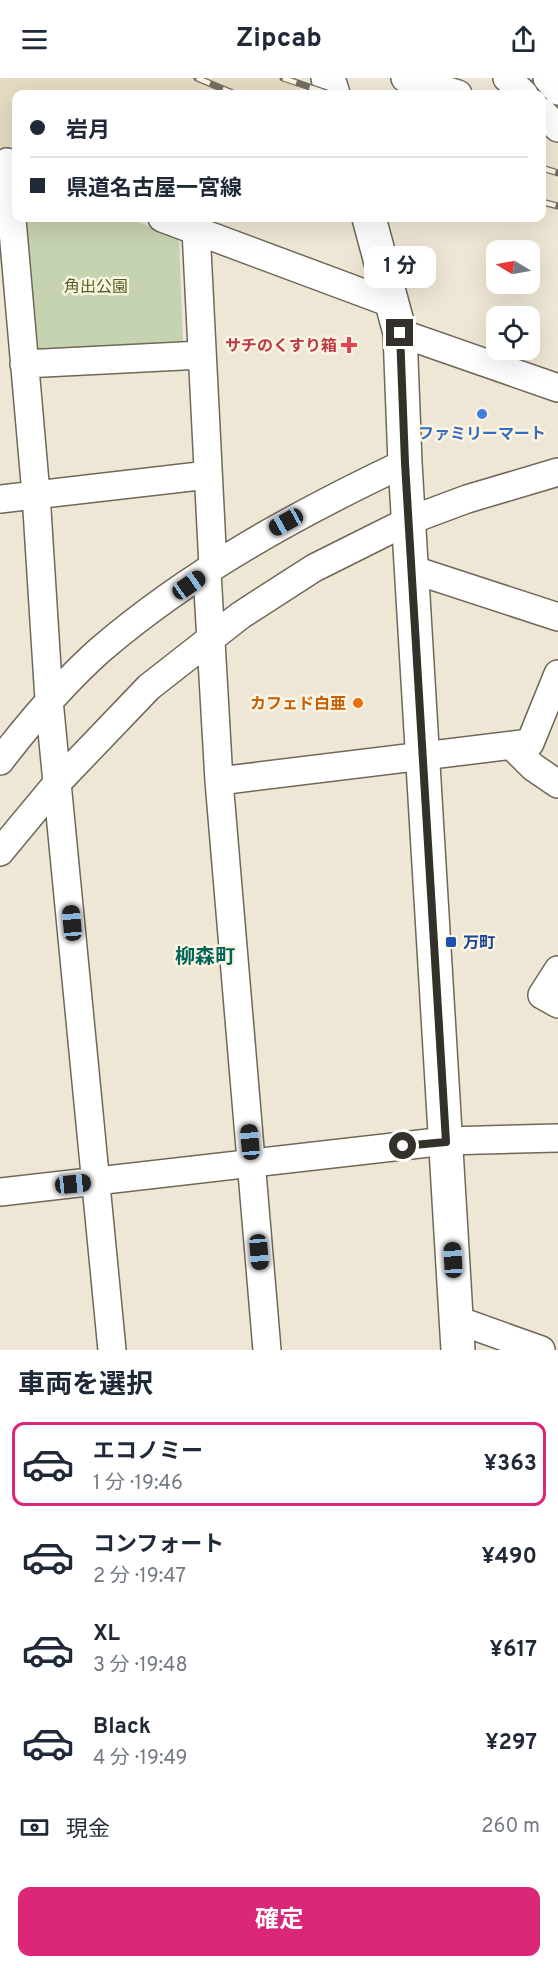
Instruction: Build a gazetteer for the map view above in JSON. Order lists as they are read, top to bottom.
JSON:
{
  "districts": ["柳森町"],
  "parks": ["角出公園"],
  "places": {
    "health": ["サチのくすり箱"],
    "other": ["ファミリーマート", "カフェド白亜"],
    "transit": ["万町"]
  },
  "north": "left",
  "page": {
    "header": "Zipcab",
    "banner": ["岩月", "県道名古屋一宮線"],
    "bubble": "1 分",
    "heading": "車両を選択",
    "list": [
      {
        "name": "エコノミー",
        "note": "1 分 · 19:46",
        "value": "¥363"
      },
      {
        "name": "コンフォート",
        "note": "2 分 · 19:47",
        "value": "¥490"
      },
      {
        "name": "XL",
        "note": "3 分 · 19:48",
        "value": "¥617"
      },
      {
        "name": "Black",
        "note": "4 分 · 19:49",
        "value": "¥297"
      }
    ],
    "pay": ["現金", "260 m"],
    "buttons": "確定"
  }
}
